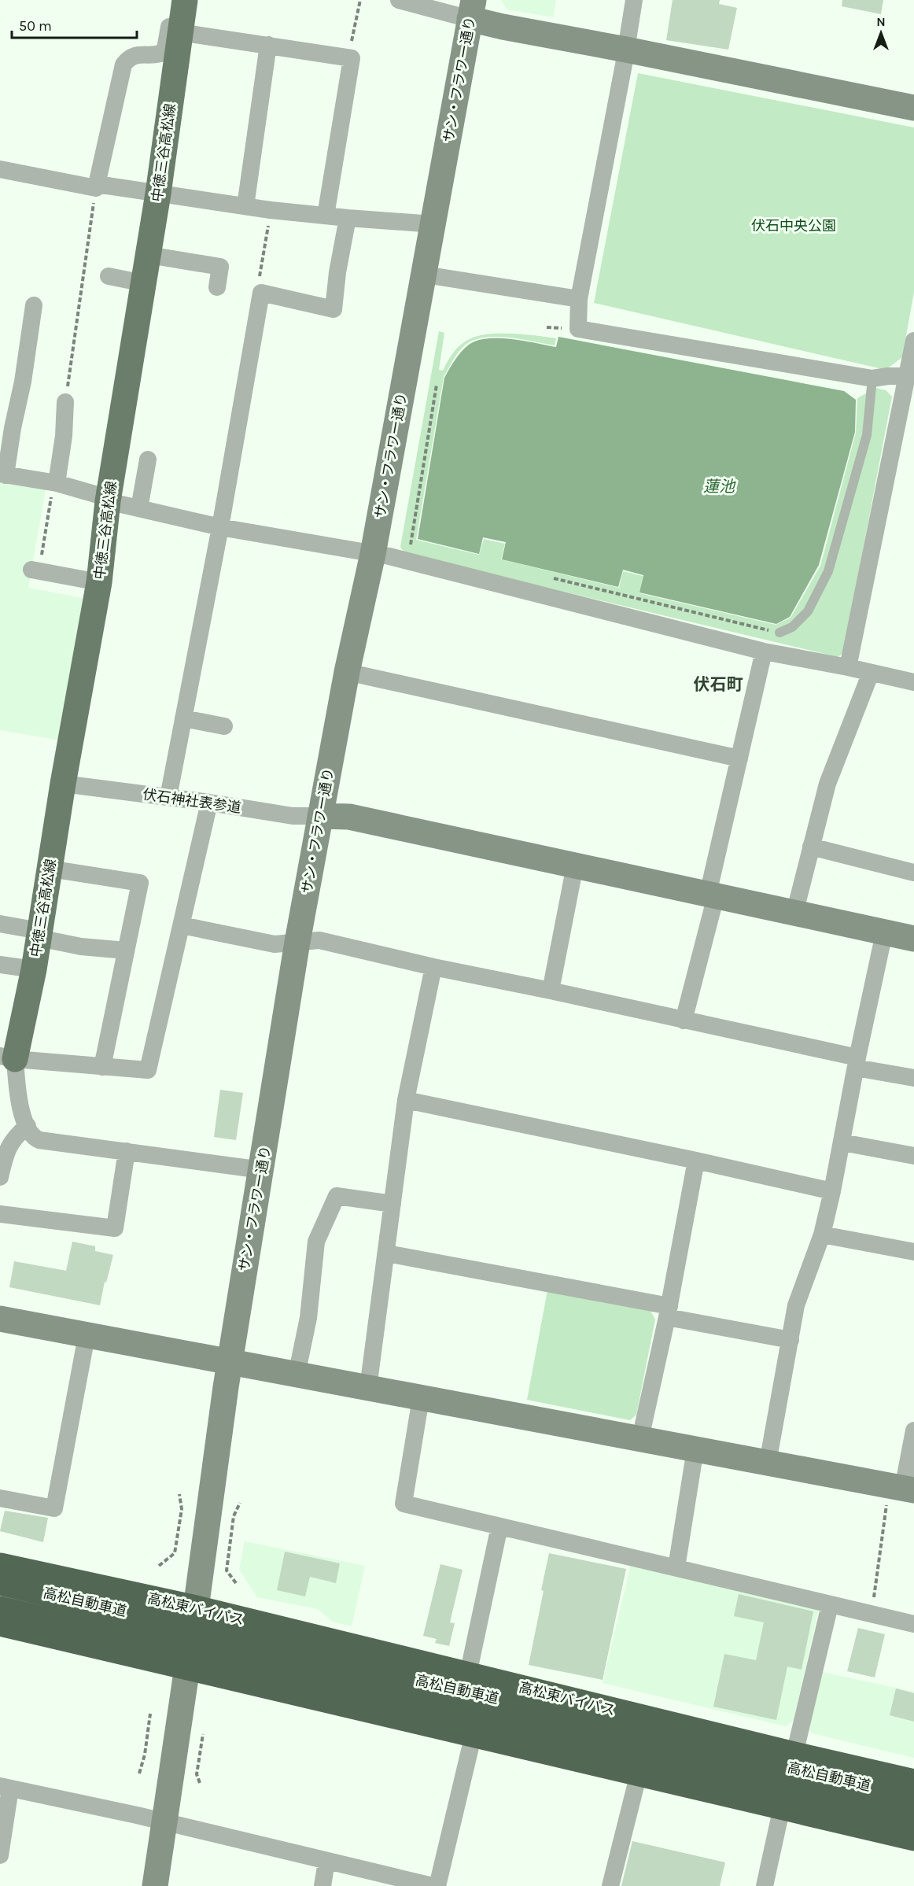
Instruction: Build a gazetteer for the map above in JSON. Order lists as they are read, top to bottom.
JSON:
{
  "streets": {
    "highway": ["高松自動車道", "高松東バイパス"],
    "main road": ["中徳三谷高松線"],
    "street": ["サン・フラワー通り", "伏石神社表参道"]
  },
  "crossings": [
    ["サン・フラワー通り", "伏石神社表参道"],
    ["サン・フラワー通り", "高松東バイパス"],
    ["中徳三谷高松線", "伏石神社表参道"]
  ],
  "districts": ["伏石町"],
  "water": ["蓮池"],
  "parks": ["伏石中央公園"],
  "scale_bar": "50 m",
  "north": "top"
}
